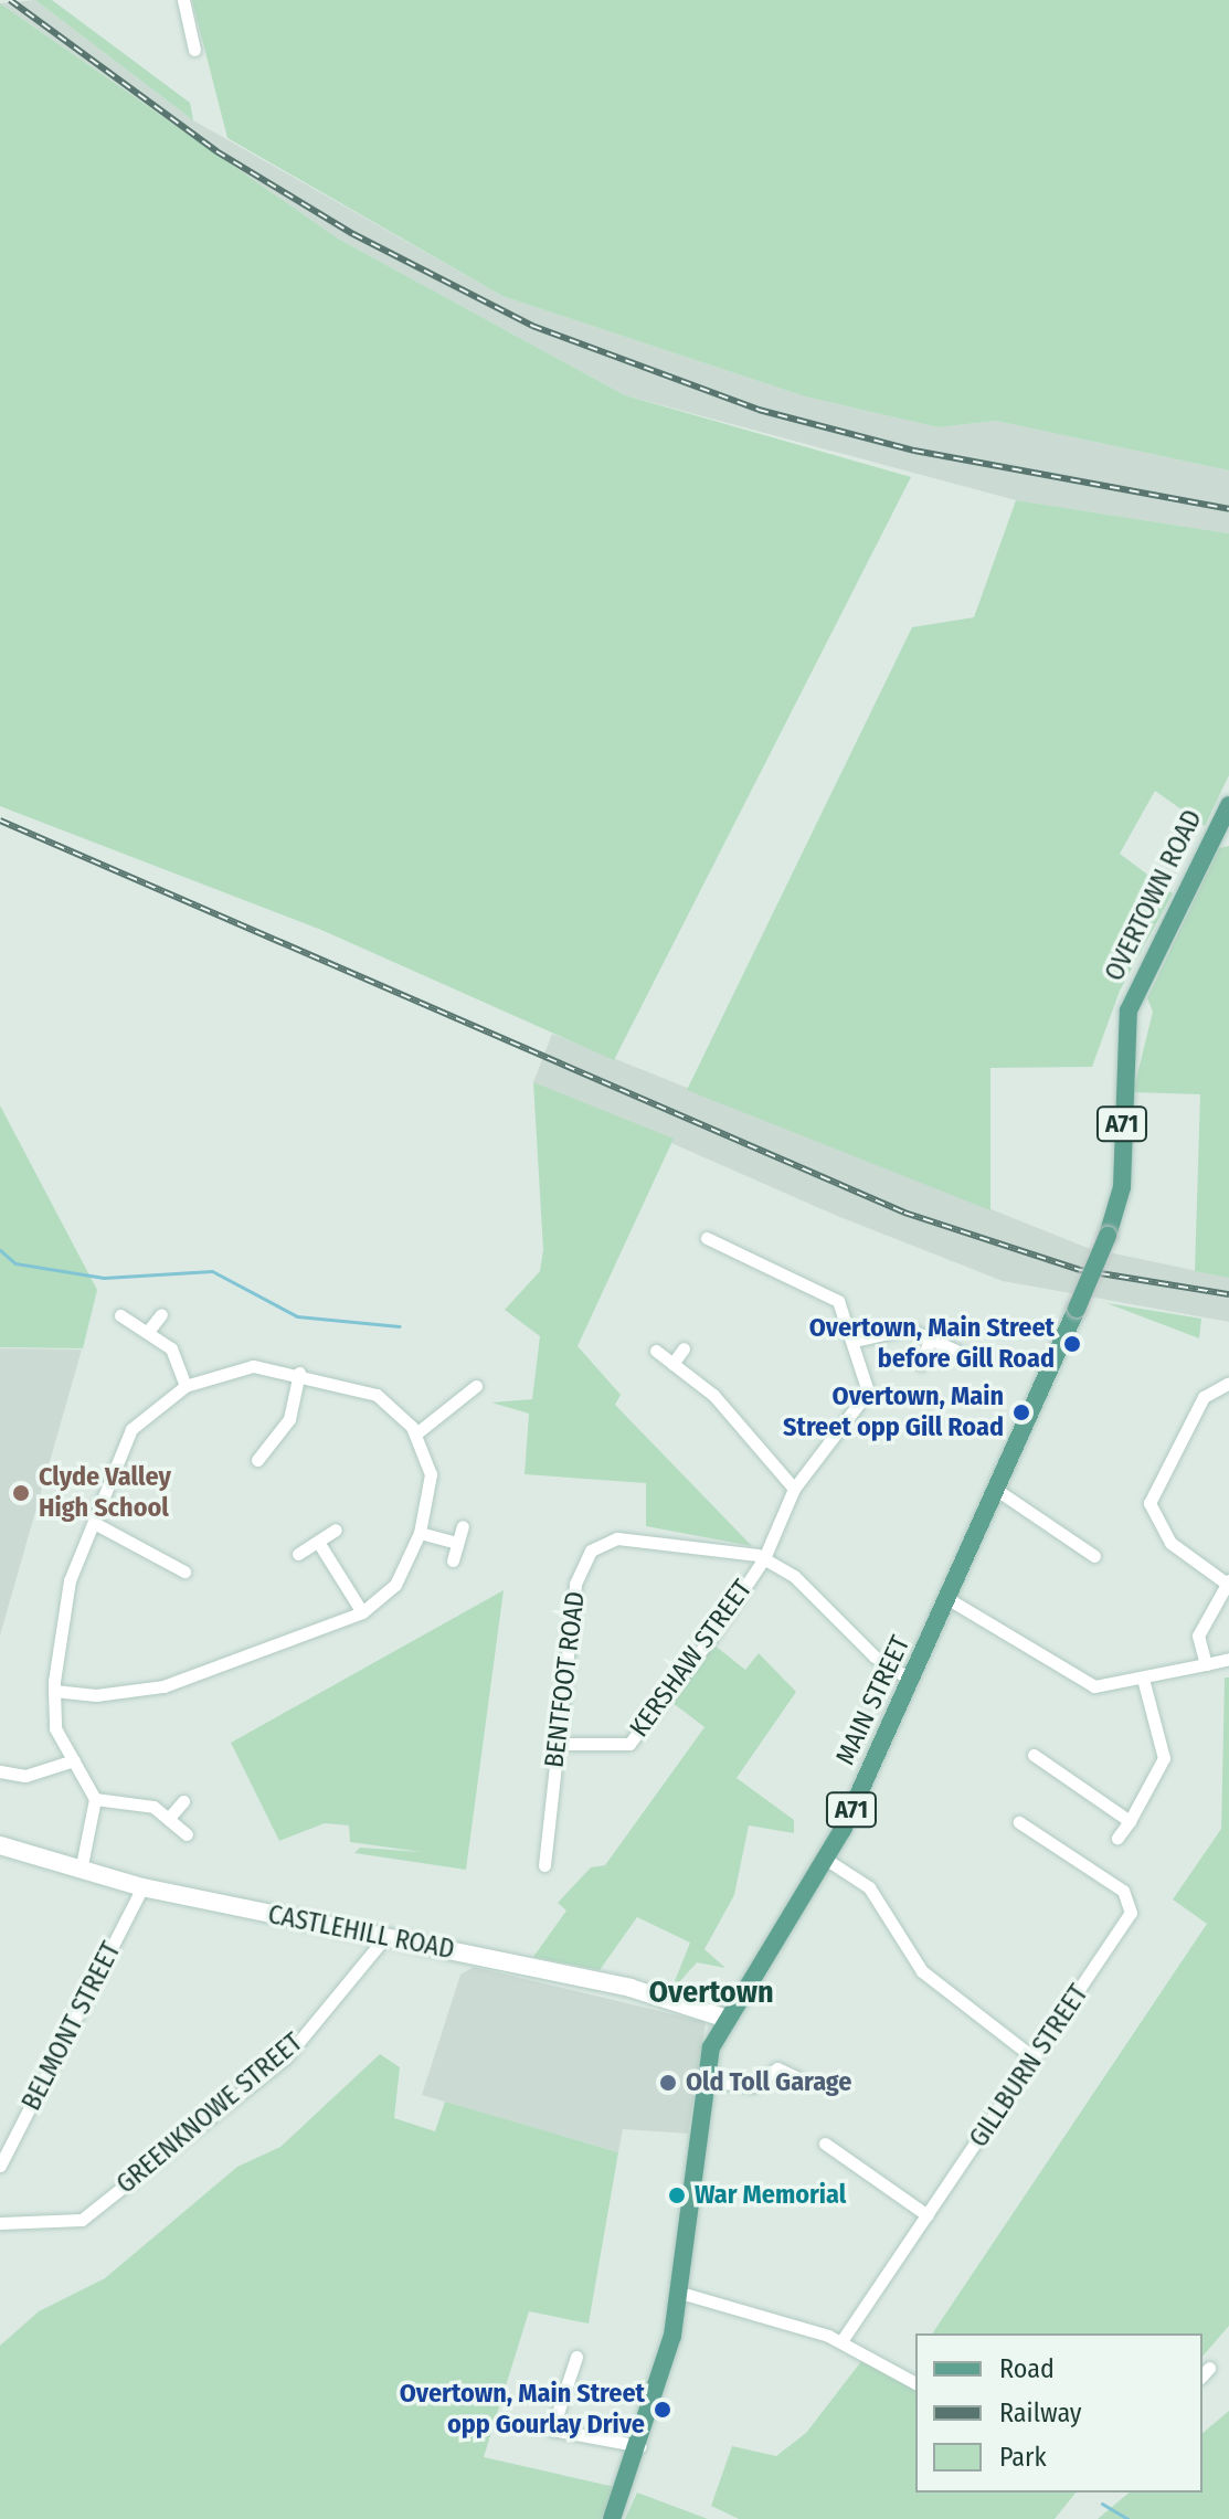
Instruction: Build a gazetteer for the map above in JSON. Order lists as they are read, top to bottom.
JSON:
{
  "streets": {
    "main road": [
      "OVERTOWN ROAD",
      "A71",
      "MAIN STREET",
      "CASTLEHILL ROAD"
    ],
    "street": [
      "KERSHAW STREET",
      "BENTFOOT ROAD",
      "BELMONT STREET",
      "GILLBURN STREET",
      "GREENKNOWE STREET"
    ]
  },
  "crossings": [
    ["OVERTOWN ROAD", "MAIN STREET"],
    ["KERSHAW STREET", "BENTFOOT ROAD"],
    ["MAIN STREET", "CASTLEHILL ROAD"],
    ["CASTLEHILL ROAD", "BELMONT STREET"],
    ["CASTLEHILL ROAD", "GREENKNOWE STREET"]
  ],
  "districts": ["Overtown"],
  "places": [
    "Overtown, Main Street before Gill Road",
    "Overtown, Main Street opp Gill Road",
    "Clyde Valley High School",
    "Old Toll Garage",
    "War Memorial",
    "Overtown, Main Street opp Gourlay Drive"
  ],
  "legend": ["Road", "Railway", "Park"]
}
